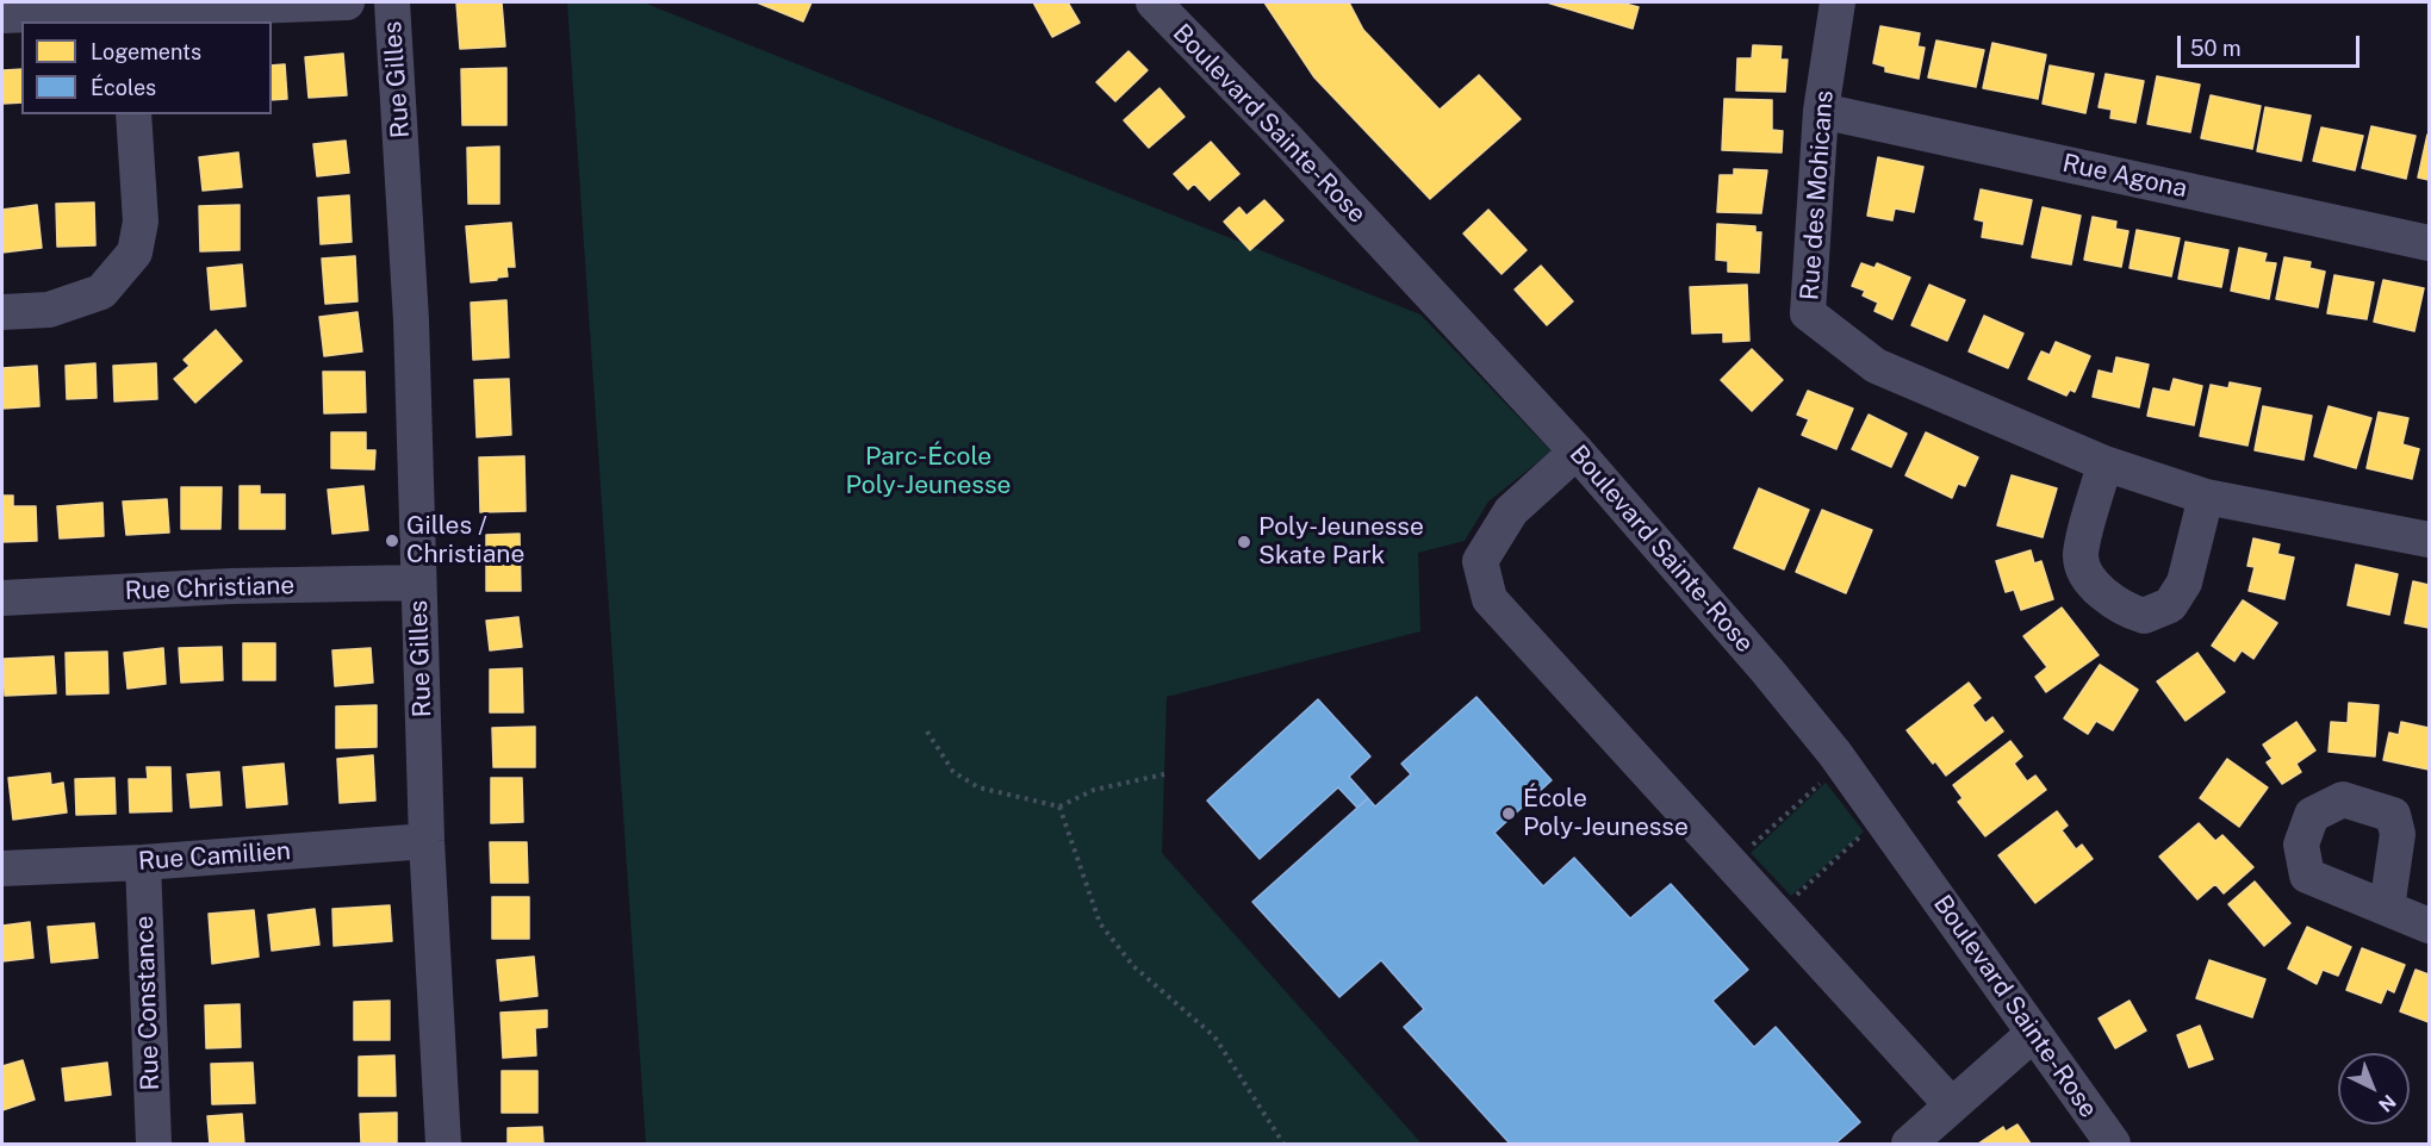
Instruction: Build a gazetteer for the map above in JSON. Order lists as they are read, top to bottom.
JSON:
{
  "streets": {
    "street": [
      "Rue Gilles",
      "Boulevard Sainte-Rose",
      "Rue Agona",
      "Rue des Mohicans",
      "Rue Christiane",
      "Rue Camilien",
      "Rue Constance"
    ]
  },
  "crossings": [
    ["Rue Gilles", "Rue Christiane"],
    ["Rue Gilles", "Rue Camilien"],
    ["Rue Agona", "Rue des Mohicans"],
    ["Rue Camilien", "Rue Constance"]
  ],
  "parks": ["Parc-École Poly-Jeunesse"],
  "places": ["Gilles / Christiane", "Poly-Jeunesse Skate Park", "École Poly-Jeunesse"],
  "legend": ["Logements", "Écoles"],
  "scale_bar": "50 m",
  "north": "bottom right"
}
